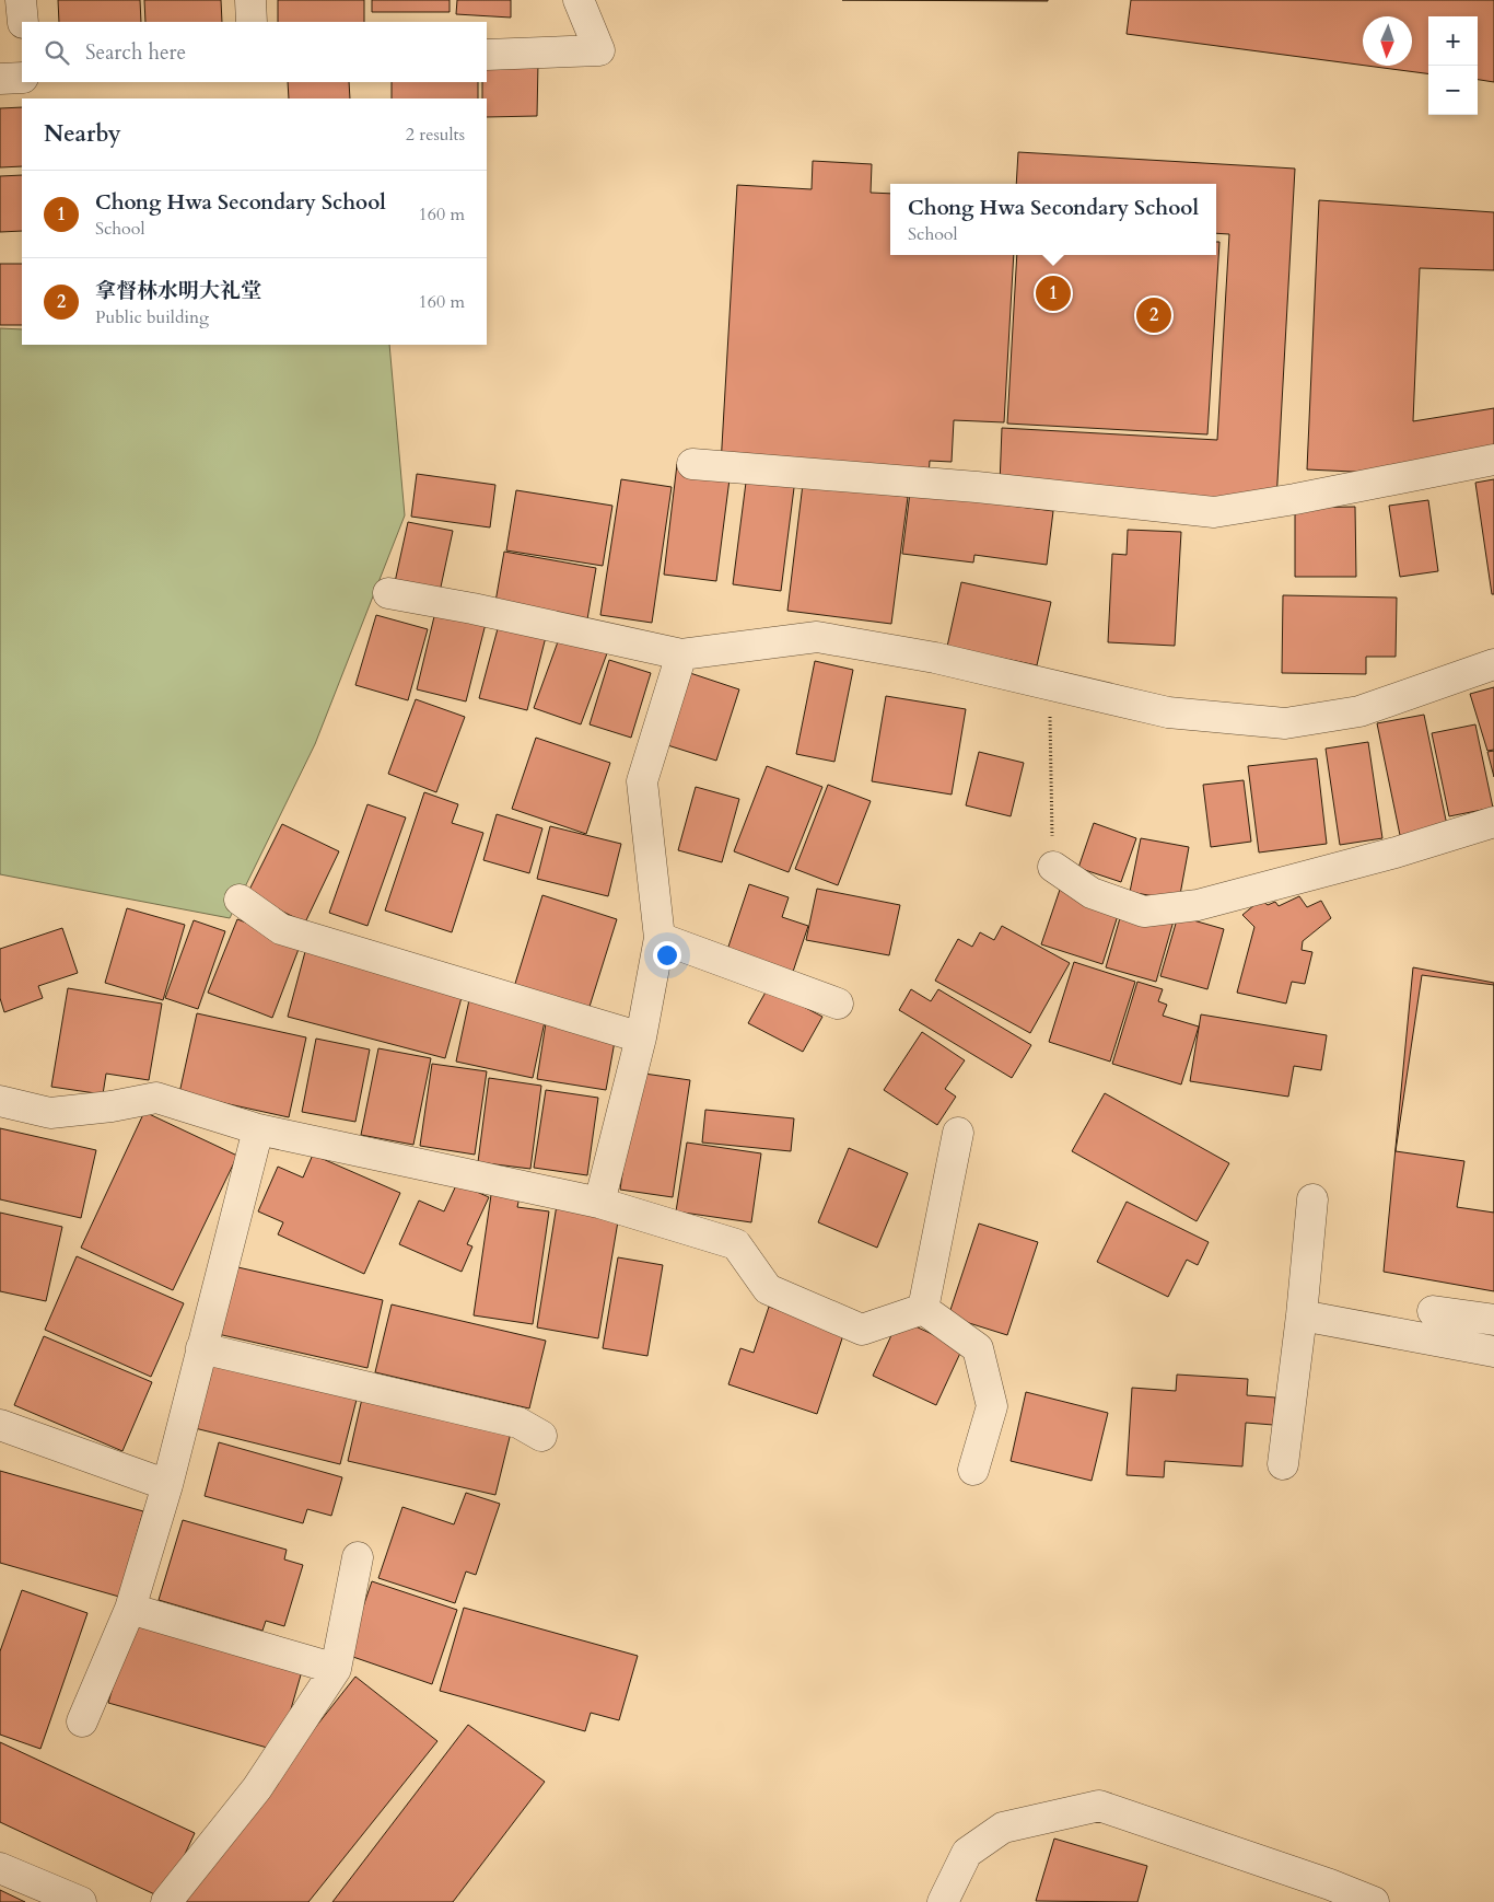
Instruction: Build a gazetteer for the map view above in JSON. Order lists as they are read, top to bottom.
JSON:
{
  "north": "bottom",
  "page": {
    "map_buttons": ["+", "−"],
    "search": "Search here",
    "heading": ["Nearby", "2 results"],
    "list": [
      {
        "mark": "1",
        "name": "Chong Hwa Secondary School",
        "note": "School",
        "value": "160 m"
      },
      {
        "mark": "2",
        "name": "拿督林水明大礼堂",
        "note": "Public building",
        "value": "160 m"
      }
    ],
    "popup": ["Chong Hwa Secondary School", "School"],
    "pins": ["1", "2"]
  }
}
